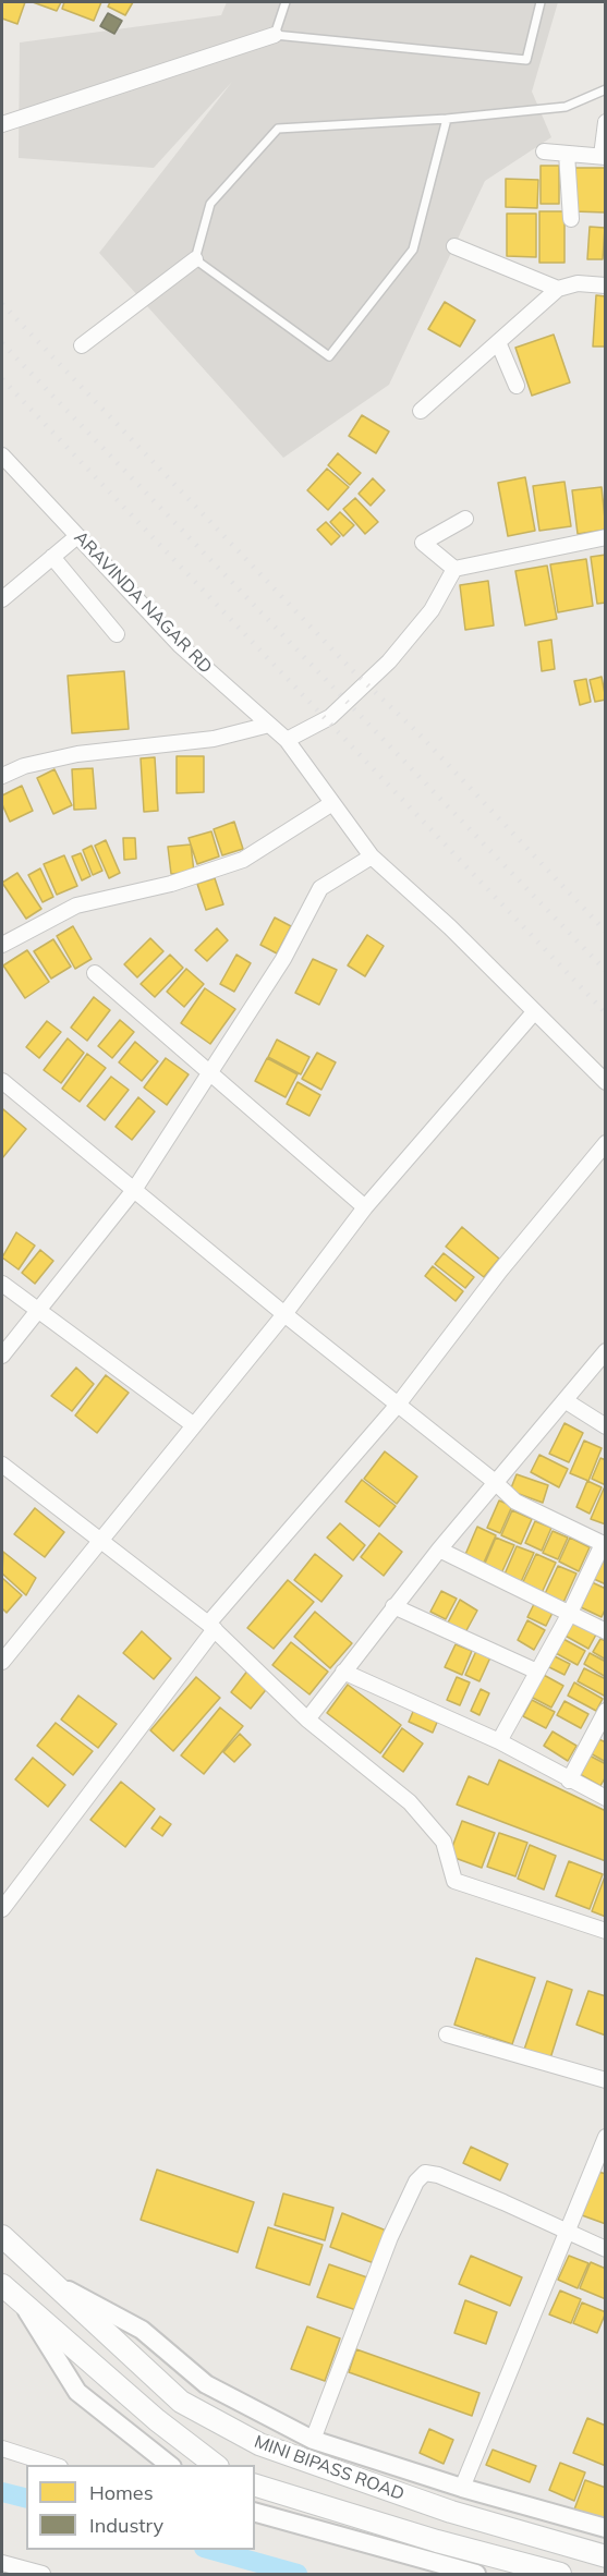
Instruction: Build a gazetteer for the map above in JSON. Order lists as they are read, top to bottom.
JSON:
{
  "streets": {
    "main road": ["MINI BIPASS ROAD"],
    "street": ["ARAVINDA NAGAR RD"]
  },
  "legend": ["Homes", "Industry"]
}
